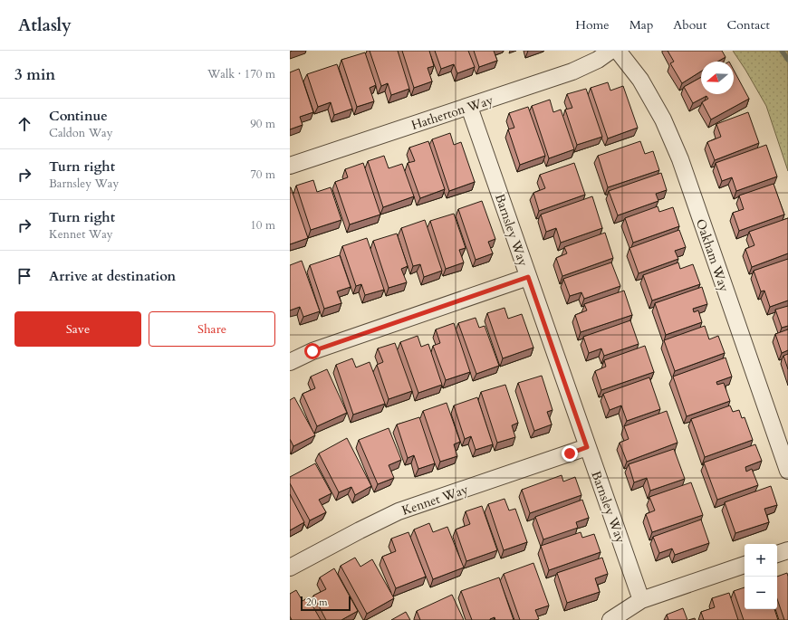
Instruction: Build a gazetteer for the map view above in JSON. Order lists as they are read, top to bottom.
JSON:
{
  "streets": {
    "street": [
      "Hatherton Way",
      "Barnsley Way",
      "Oakham Way",
      "Kennet Way"
    ]
  },
  "crossings": [
    ["Hatherton Way", "Barnsley Way"],
    ["Barnsley Way", "Kennet Way"]
  ],
  "scale_bar": "20 m",
  "north": "left",
  "page": {
    "header": "Atlasly",
    "nav": [
      "Home",
      "Map",
      "About",
      "Contact"
    ],
    "heading": ["3 min", "Walk · 170 m"],
    "list": [
      ["Continue", "Caldon Way", "90 m"],
      ["Turn right", "Barnsley Way", "70 m"],
      ["Turn right", "Kennet Way", "10 m"],
      "Arrive at destination"
    ],
    "buttons": ["Save", "Share"],
    "map_buttons": ["+", "−"],
    "scale": "20 m"
  }
}
